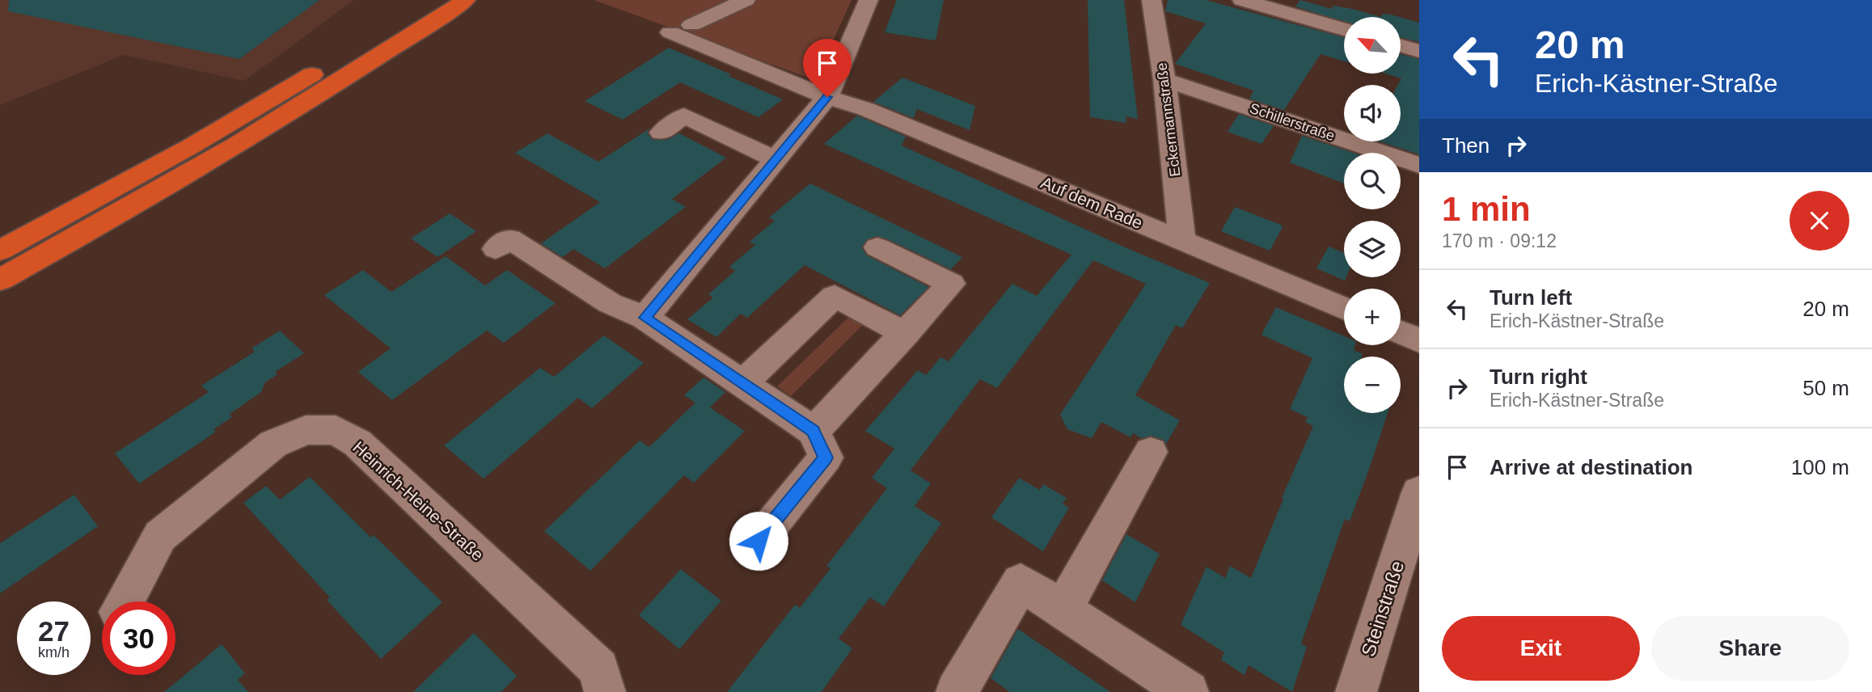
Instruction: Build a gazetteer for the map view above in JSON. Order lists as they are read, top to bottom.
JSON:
{
  "streets": {
    "street": [
      "Eckermannstraße",
      "Schillerstraße",
      "Auf dem Rade",
      "Heinrich-Heine-Straße",
      "Steinstraße"
    ]
  },
  "crossings": [
    ["Eckermannstraße", "Schillerstraße"],
    ["Eckermannstraße", "Auf dem Rade"]
  ],
  "north": "top left",
  "page": {
    "turn": ["20 m", "Erich-Kästner-Straße"],
    "map_buttons": ["+", "−"],
    "then": "Then",
    "heading": ["1 min", "170 m · 09:12"],
    "list": [
      {
        "name": "Turn left",
        "note": "Erich-Kästner-Straße",
        "value": "20 m"
      },
      {
        "name": "Turn right",
        "note": "Erich-Kästner-Straße",
        "value": "50 m"
      },
      {
        "name": "Arrive at destination",
        "value": "100 m"
      }
    ],
    "speed": "27 km/h",
    "limit": "30",
    "buttons": ["Exit", "Share"]
  }
}
